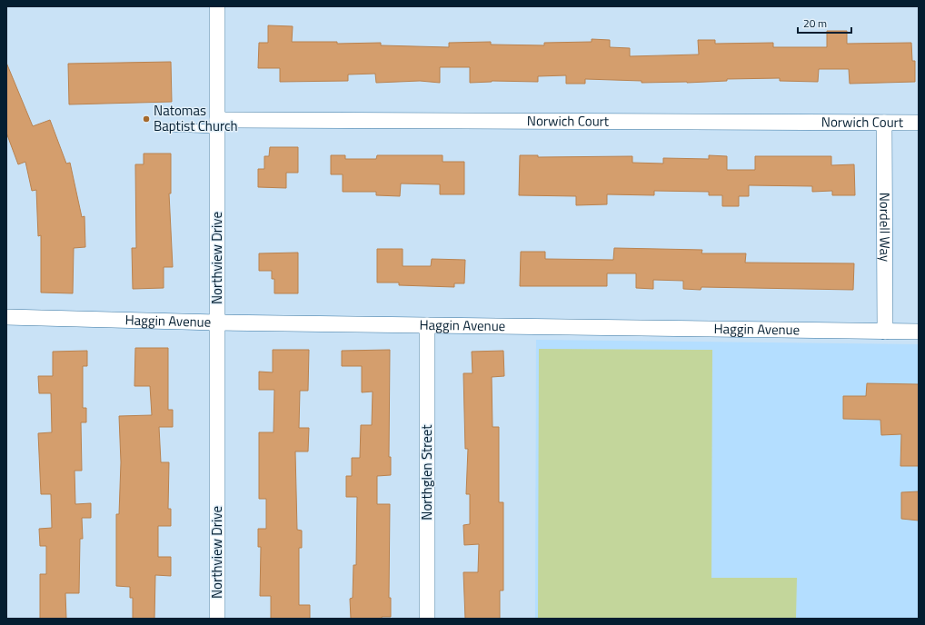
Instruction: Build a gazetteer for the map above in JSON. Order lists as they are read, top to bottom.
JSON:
{
  "streets": {
    "street": [
      "Norwich Court",
      "Nordell Way",
      "Northview Drive",
      "Haggin Avenue",
      "Northglen Street"
    ]
  },
  "crossings": [
    ["Norwich Court", "Nordell Way"],
    ["Norwich Court", "Northview Drive"],
    ["Nordell Way", "Haggin Avenue"],
    ["Northview Drive", "Haggin Avenue"],
    ["Haggin Avenue", "Northglen Street"]
  ],
  "places": ["Natomas Baptist Church"],
  "scale_bar": "20 m"
}
